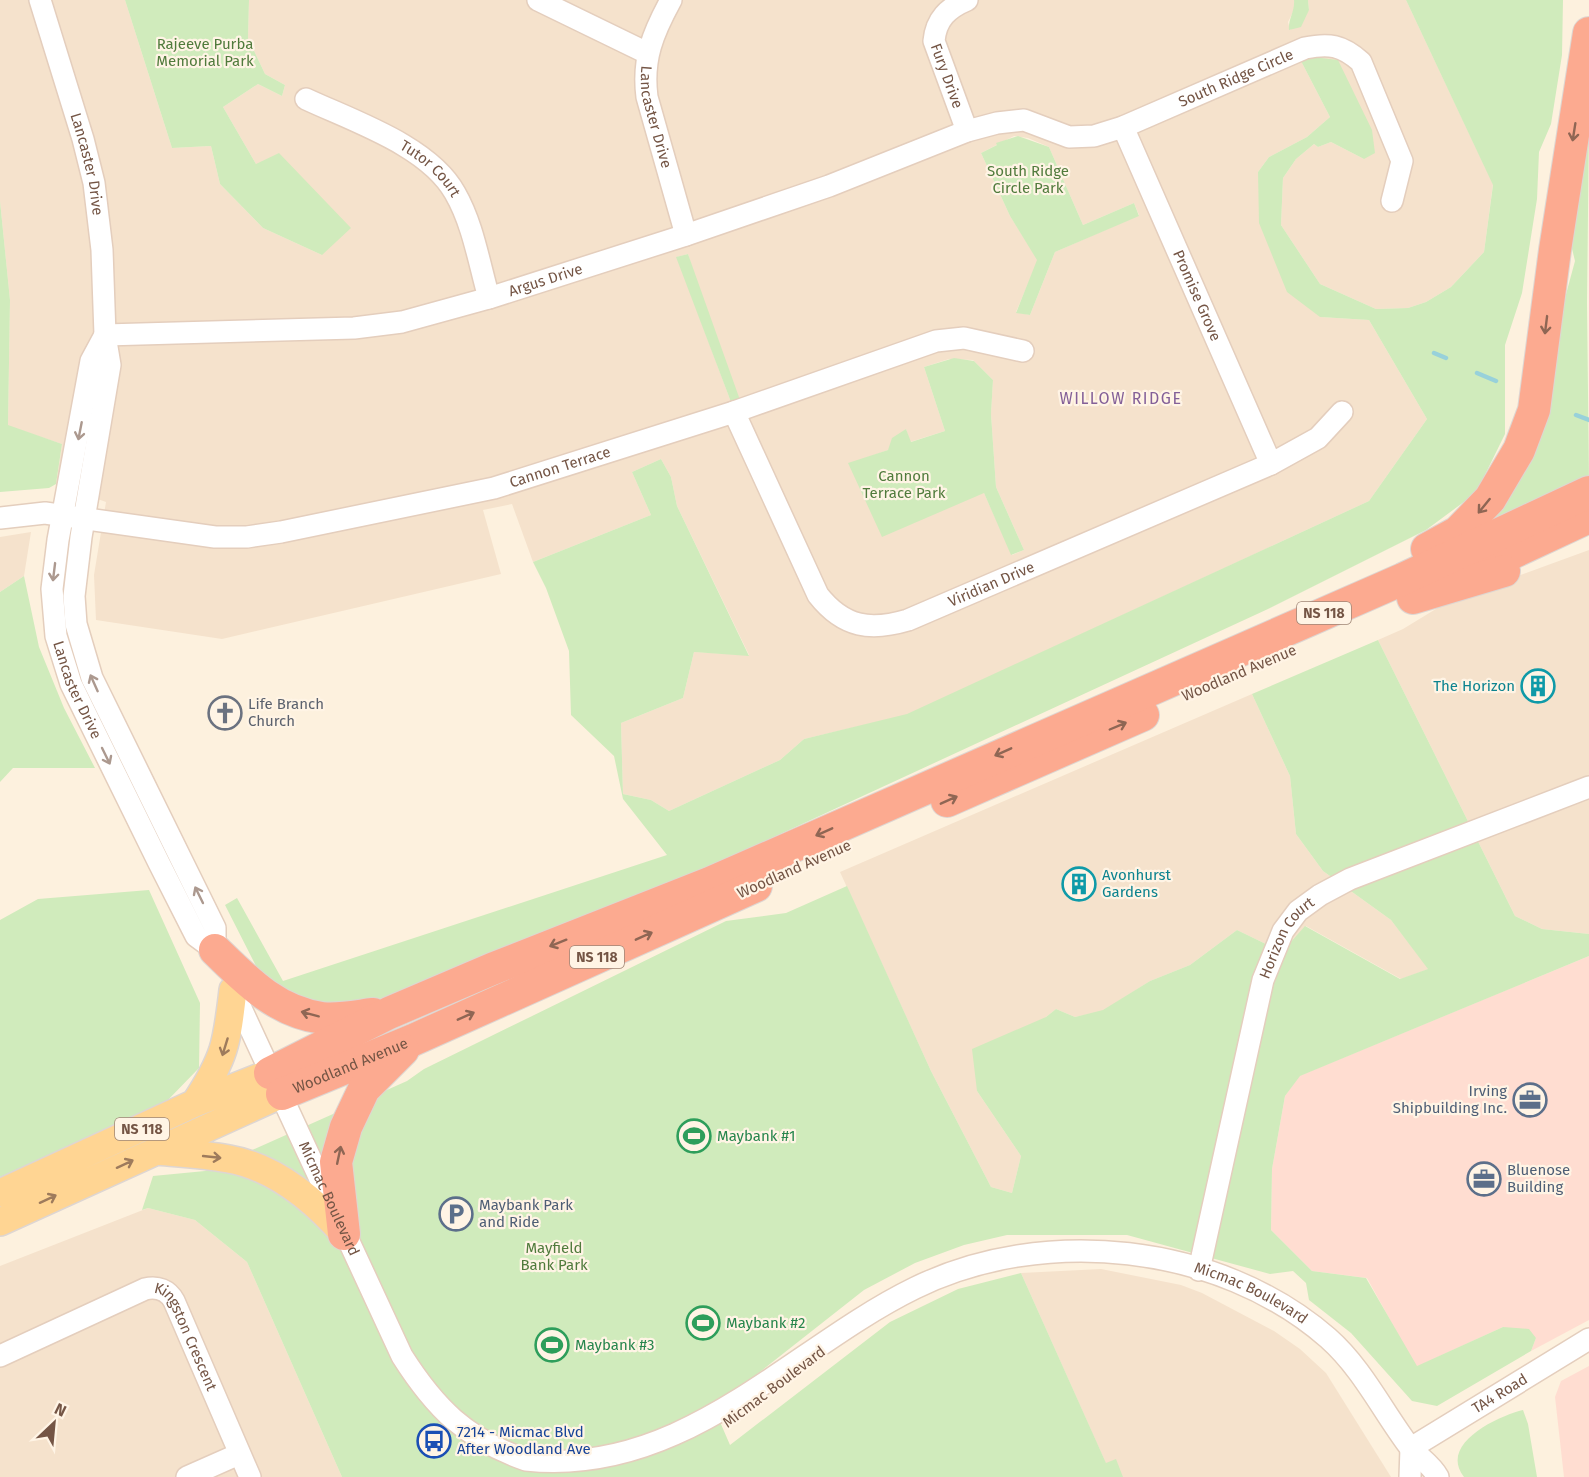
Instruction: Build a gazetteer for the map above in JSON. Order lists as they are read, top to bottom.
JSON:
{
  "streets": {
    "highway": ["NS 118", "Woodland Avenue"],
    "street": [
      "Fury Drive",
      "South Ridge Circle",
      "Lancaster Drive",
      "Tutor Court",
      "Argus Drive",
      "Promise Grove",
      "Cannon Terrace",
      "Viridian Drive",
      "Horizon Court",
      "Micmac Boulevard",
      "Kingston Crescent",
      "TA4 Road"
    ]
  },
  "crossings": [
    ["Fury Drive", "South Ridge Circle"],
    ["Fury Drive", "Argus Drive"],
    ["South Ridge Circle", "Argus Drive"],
    ["South Ridge Circle", "Promise Grove"],
    ["Lancaster Drive", "Argus Drive"],
    ["Lancaster Drive", "Cannon Terrace"],
    ["Lancaster Drive", "Woodland Avenue"],
    ["Lancaster Drive", "Micmac Boulevard"],
    ["Tutor Court", "Argus Drive"],
    ["Promise Grove", "Viridian Drive"],
    ["Cannon Terrace", "Viridian Drive"],
    ["Woodland Avenue", "Micmac Boulevard"],
    ["Horizon Court", "Micmac Boulevard"],
    ["Micmac Boulevard", "TA4 Road"]
  ],
  "districts": ["WILLOW RIDGE"],
  "parks": [
    "Rajeeve Purba Memorial Park",
    "South Ridge Circle Park",
    "Cannon Terrace Park",
    "Mayfield Bank Park"
  ],
  "places": {
    "building": ["The Horizon", "Avonhurst Gardens"],
    "church": ["Life Branch Church"],
    "office": ["Irving Shipbuilding Inc.", "Bluenose Building"],
    "sports": ["Maybank #1", "Maybank #2", "Maybank #3"],
    "parking": ["Maybank Park and Ride"],
    "bus stop": ["7214 - Micmac Blvd After Woodland Ave"]
  },
  "north": "top right"
}
